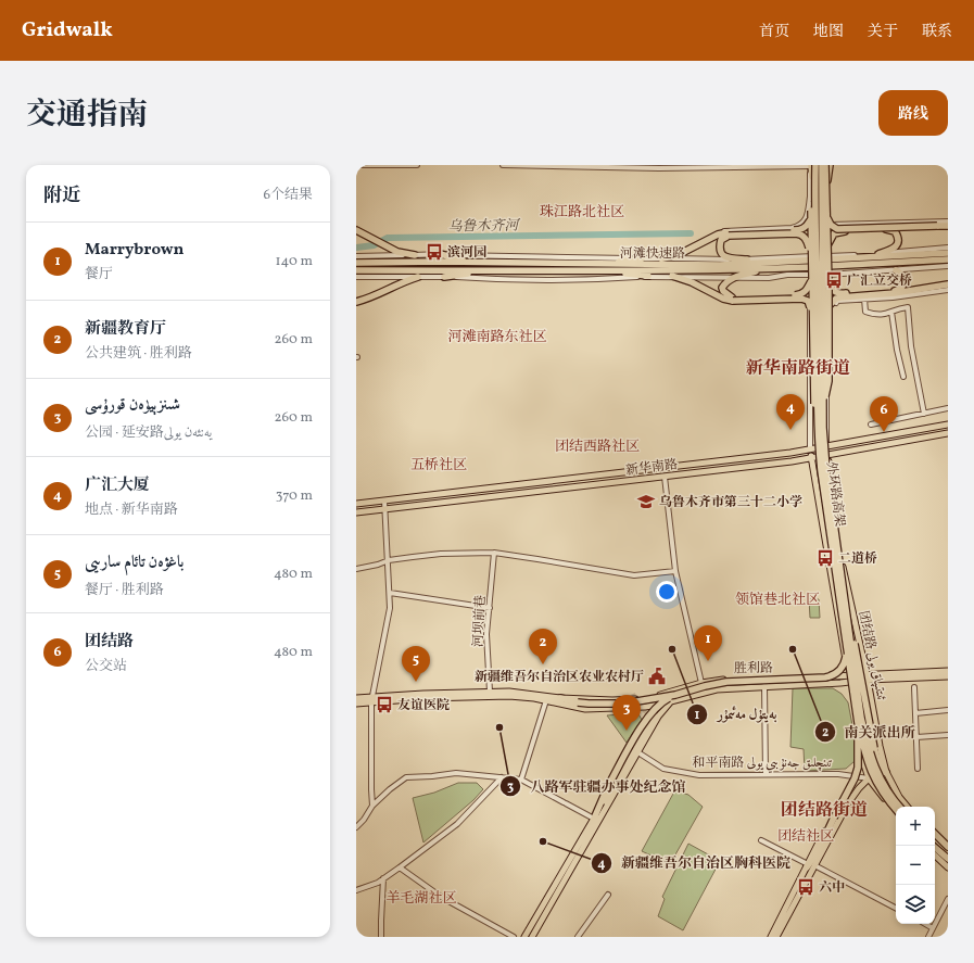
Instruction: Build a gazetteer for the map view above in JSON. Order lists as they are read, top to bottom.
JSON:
{
  "streets": {
    "highway": ["河滩快速路", "外环路高架"],
    "main road": ["新华南路", "团结路 ئىتتىپاق يولى", "胜利路"],
    "street": ["河坝前巷", "和平南路 تىنچلىق جەنۇبىي يولى"]
  },
  "crossings": [
    ["新华南路", "团结路 ئىتتىپاق يولى"],
    ["河坝前巷", "胜利路"],
    ["团结路 ئىتتىپاق يولى", "胜利路"],
    ["团结路 ئىتتىپاق يولى", "和平南路 تىنچلىق جەنۇبىي يولى"]
  ],
  "districts": [
    "珠江路北社区",
    "河滩南路东社区",
    "新华南路街道",
    "团结西路社区",
    "五桥社区",
    "领馆巷北社区",
    "团结路街道",
    "团结社区",
    "羊毛湖社区"
  ],
  "water": ["乌鲁木齐河"],
  "places": {
    "bus stop": [
      "滨河园",
      "广汇立交桥",
      "二道桥",
      "友谊医院",
      "六中"
    ],
    "school or university": ["乌鲁木齐市第三十二小学"],
    "other": [
      "بەيتۇل مەئىمۇر",
      "南关派出所",
      "八路军驻疆办事处纪念馆",
      "新疆维吾尔自治区胸科医院"
    ],
    "public building": ["新疆维吾尔自治区农业农村厅"]
  },
  "page": {
    "header": "Gridwalk",
    "nav": [
      "首页",
      "地图",
      "关于",
      "联系"
    ],
    "title": "交通指南",
    "buttons": "路线",
    "heading": ["附近", "6个结果"],
    "list": [
      {
        "mark": "1",
        "name": "Marrybrown",
        "note": "餐厅",
        "value": "140 m"
      },
      {
        "mark": "2",
        "name": "新疆教育厅",
        "note": "公共建筑 · 胜利路",
        "value": "260 m"
      },
      {
        "mark": "3",
        "name": "شىنزېيۈەن قورۇسى",
        "note": "公园 · 延安路يەنئەن يولى",
        "value": "260 m"
      },
      {
        "mark": "4",
        "name": "广汇大厦",
        "note": "地点 · 新华南路",
        "value": "370 m"
      },
      {
        "mark": "5",
        "name": "باغۋەن تائام سارىيى",
        "note": "餐厅 · 胜利路",
        "value": "480 m"
      },
      {
        "mark": "6",
        "name": "团结路",
        "note": "公交站",
        "value": "480 m"
      }
    ],
    "pins": [
      "4",
      "6",
      "1",
      "2",
      "5",
      "3"
    ],
    "map_buttons": ["+", "−"]
  }
}
